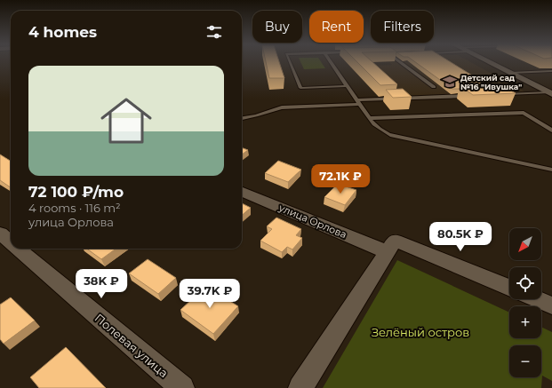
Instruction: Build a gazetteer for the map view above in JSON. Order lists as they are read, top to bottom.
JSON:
{
  "streets": {
    "street": ["улица Орлова", "Полевая улица"]
  },
  "parks": ["Зелёный остров"],
  "places": {
    "school or university": ["Детский сад №16 \"Ивушка\""]
  },
  "north": "bottom left",
  "page": {
    "chip": ["Buy", "Rent", "Filters"],
    "heading": "4 homes",
    "list": [
      {
        "name": "72 100 ₽/mo",
        "note": "4 rooms · 116 m² · улица Орлова"
      }
    ],
    "price": [
      "72.1K ₽",
      "80.5K ₽",
      "38K ₽",
      "39.7K ₽"
    ],
    "map_buttons": ["+", "−"]
  }
}
